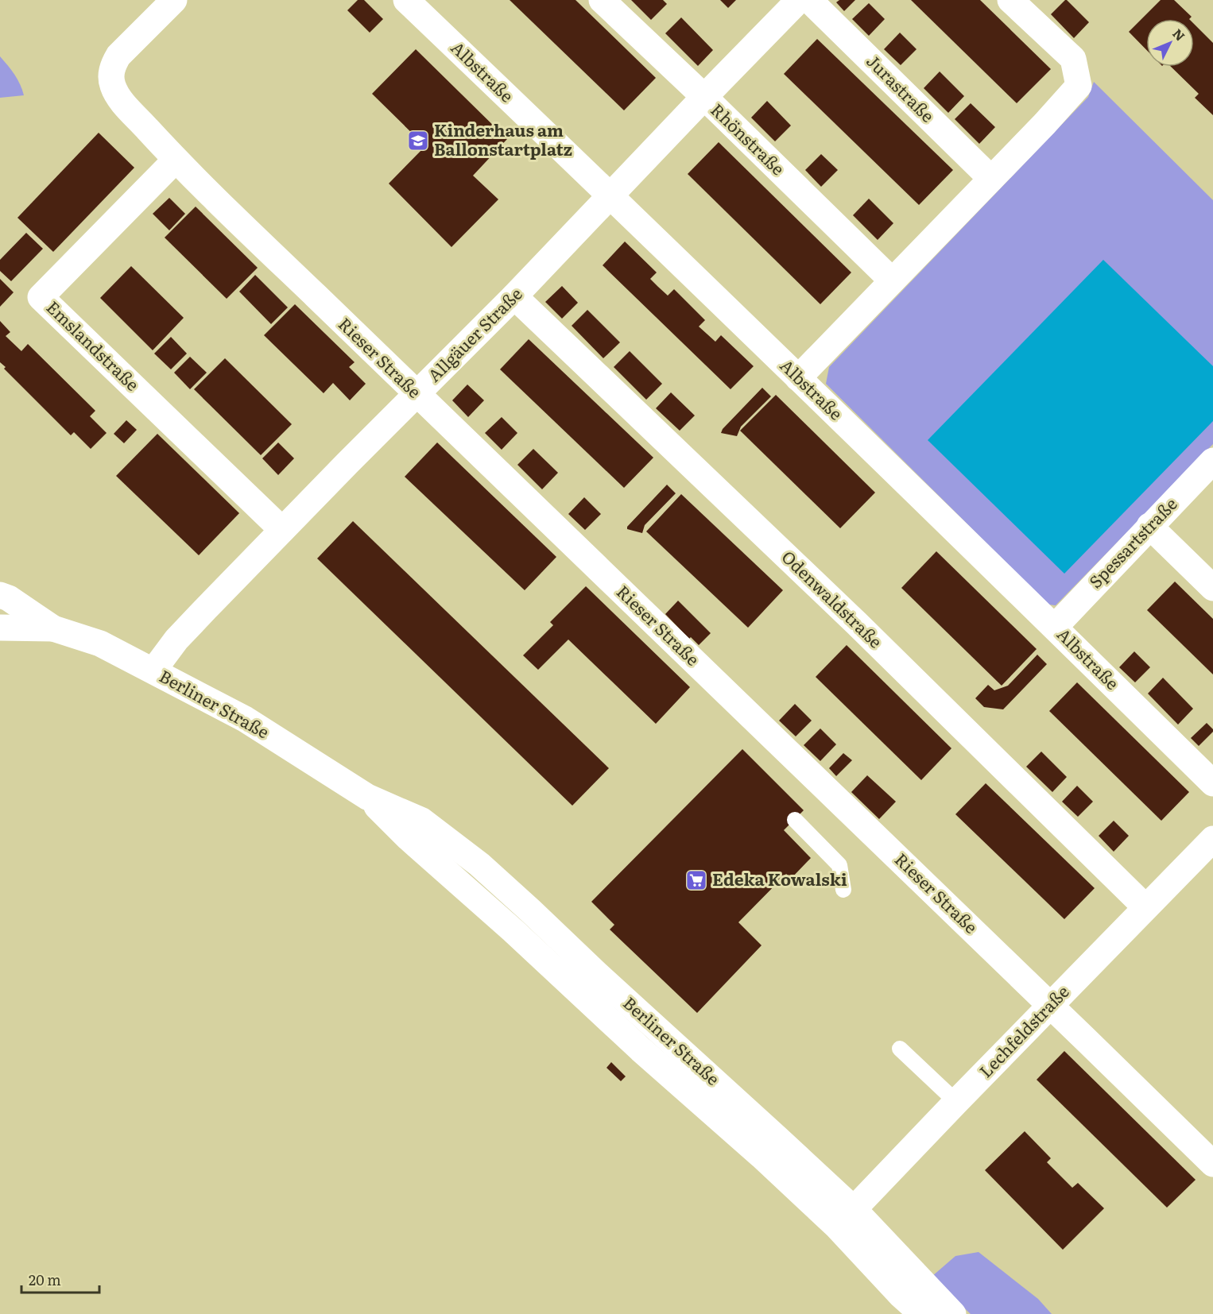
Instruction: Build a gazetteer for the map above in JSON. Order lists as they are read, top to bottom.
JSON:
{
  "streets": {
    "street": [
      "Albstraße",
      "Jurastraße",
      "Rhönstraße",
      "Allgäuer Straße",
      "Emslandstraße",
      "Rieser Straße",
      "Spessartstraße",
      "Odenwaldstraße",
      "Berliner Straße",
      "Lechfeldstraße"
    ]
  },
  "crossings": [
    ["Albstraße", "Allgäuer Straße"],
    ["Albstraße", "Spessartstraße"],
    ["Rhönstraße", "Allgäuer Straße"],
    ["Allgäuer Straße", "Emslandstraße"],
    ["Allgäuer Straße", "Rieser Straße"],
    ["Allgäuer Straße", "Odenwaldstraße"],
    ["Allgäuer Straße", "Berliner Straße"],
    ["Emslandstraße", "Rieser Straße"],
    ["Rieser Straße", "Lechfeldstraße"],
    ["Odenwaldstraße", "Lechfeldstraße"],
    ["Berliner Straße", "Lechfeldstraße"]
  ],
  "places": {
    "school or university": ["Kinderhaus am Ballonstartplatz"],
    "supermarket": ["Edeka Kowalski"]
  },
  "scale_bar": "20 m",
  "north": "top right"
}
